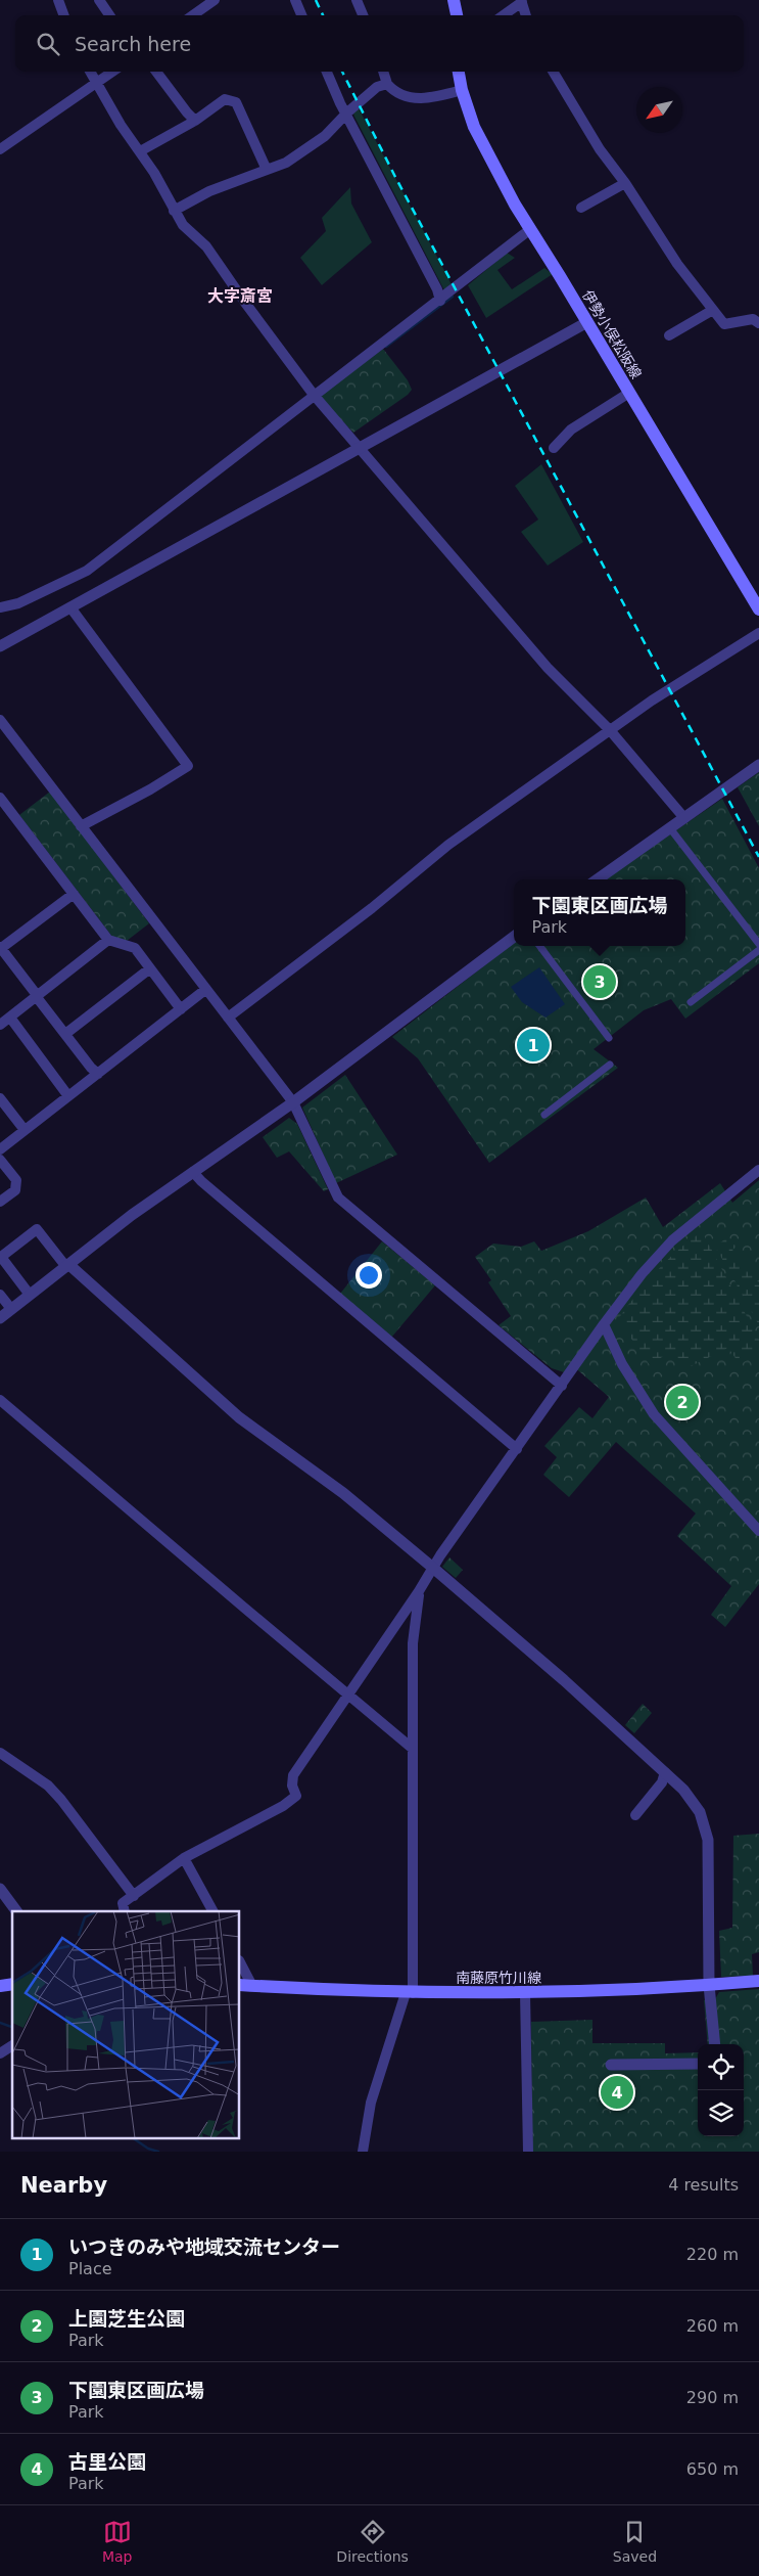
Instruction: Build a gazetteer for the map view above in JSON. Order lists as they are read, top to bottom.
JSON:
{
  "streets": {
    "main road": ["伊勢小俣松阪線", "南藤原竹川線"]
  },
  "districts": ["大字斎宮"],
  "north": "bottom left",
  "page": {
    "search": "Search here",
    "popup": ["下園東区画広場", "Park"],
    "pins": [
      "3",
      "1",
      "2",
      "4"
    ],
    "heading": ["Nearby", "4 results"],
    "list": [
      {
        "mark": "1",
        "name": "いつきのみや地域交流センター",
        "note": "Place",
        "value": "220 m"
      },
      {
        "mark": "2",
        "name": "上園芝生公園",
        "note": "Park",
        "value": "260 m"
      },
      {
        "mark": "3",
        "name": "下園東区画広場",
        "note": "Park",
        "value": "290 m"
      },
      {
        "mark": "4",
        "name": "古里公園",
        "note": "Park",
        "value": "650 m"
      }
    ],
    "nav": ["Map", "Directions", "Saved"]
  }
}
